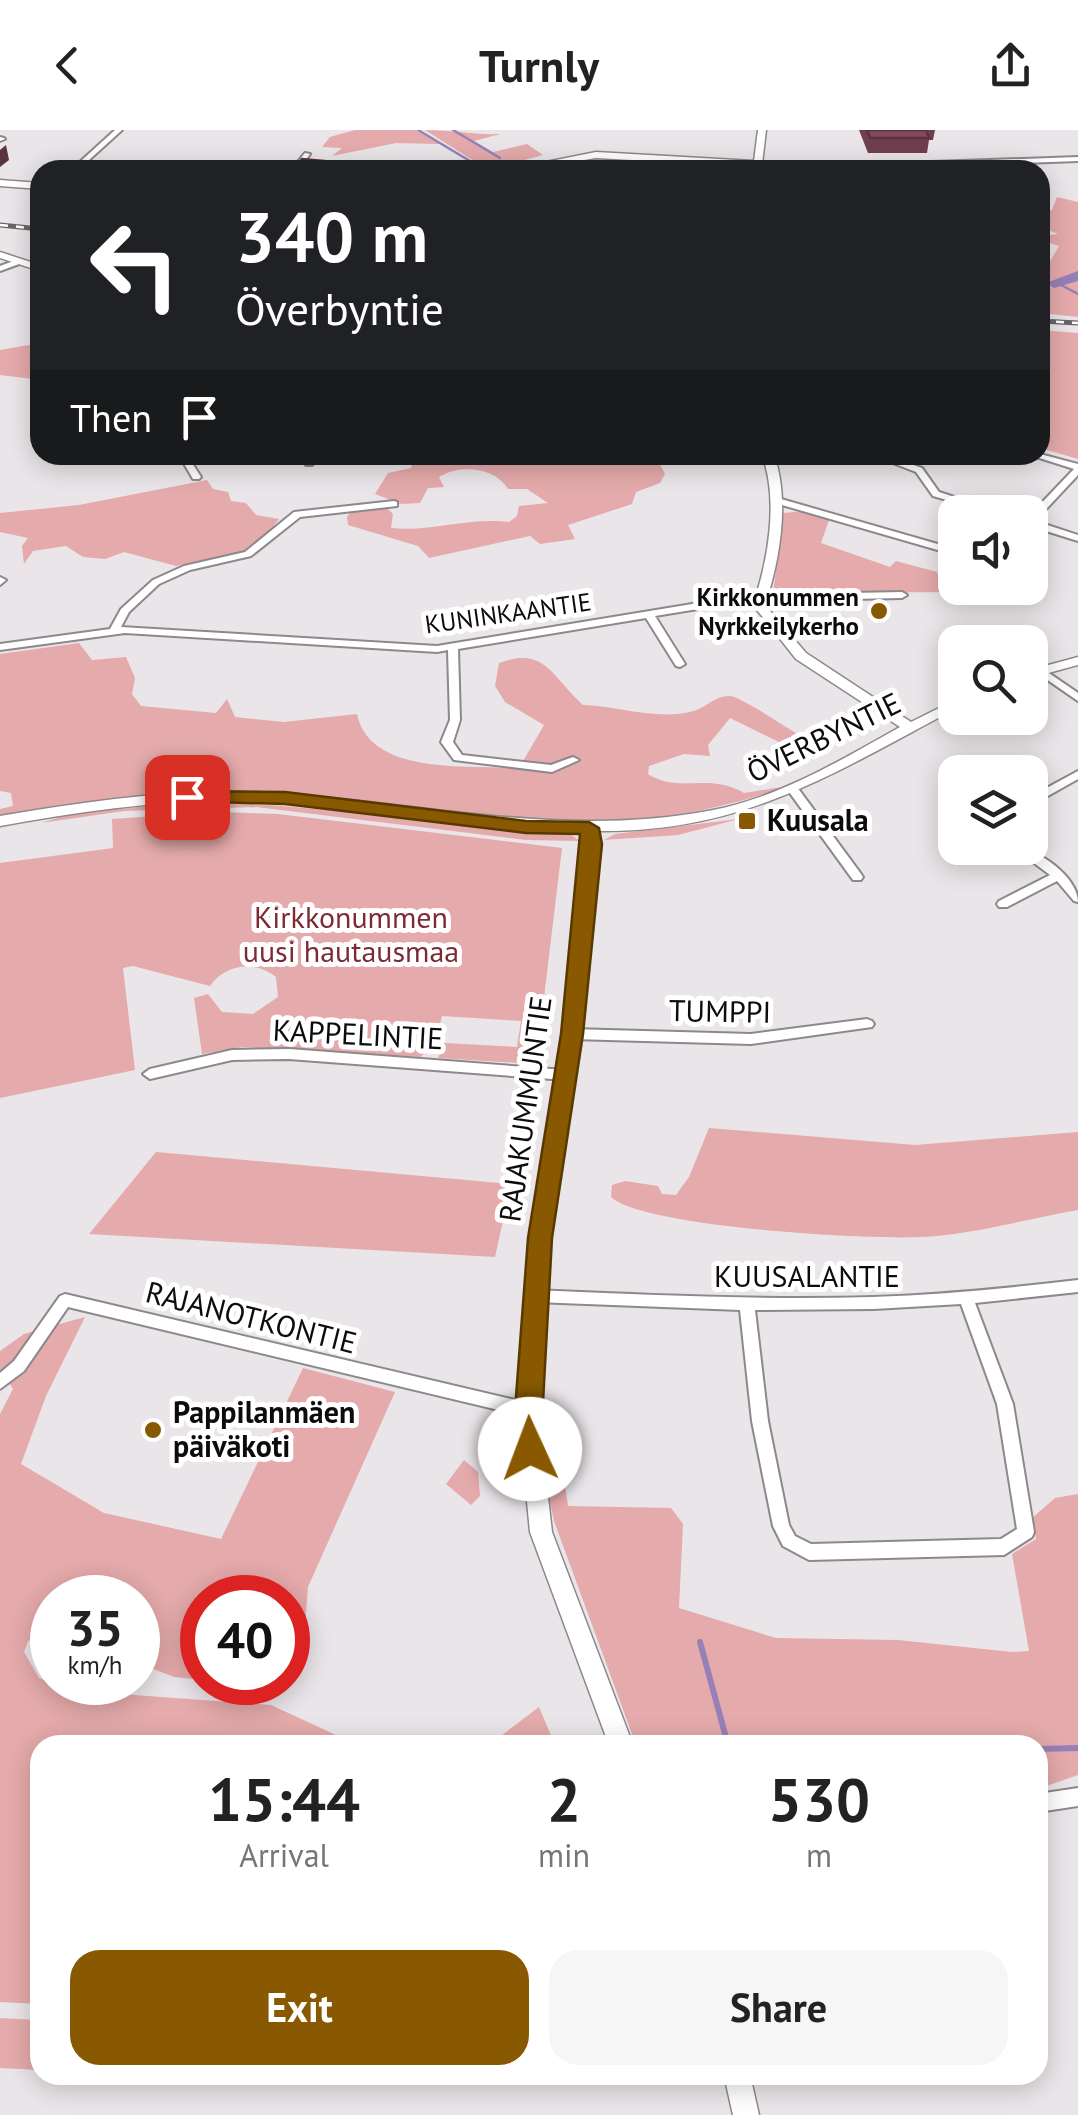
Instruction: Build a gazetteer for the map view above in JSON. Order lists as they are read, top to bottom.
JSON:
{
  "streets": {
    "street": [
      "KUNINKAANTIE",
      "ÖVERBYNTIE",
      "TUMPPI",
      "KAPPELINTIE",
      "RAJAKUMMUNTIE",
      "KUUSALANTIE",
      "RAJANOTKONTIE"
    ]
  },
  "crossings": [
    ["ÖVERBYNTIE", "RAJAKUMMUNTIE"],
    ["TUMPPI", "RAJAKUMMUNTIE"],
    ["KAPPELINTIE", "RAJAKUMMUNTIE"],
    ["RAJAKUMMUNTIE", "KUUSALANTIE"],
    ["RAJAKUMMUNTIE", "RAJANOTKONTIE"]
  ],
  "parks": ["Kirkkonummen uusi hautausmaa"],
  "places": {
    "other": ["Kirkkonummen Nyrkkeilykerho", "Pappilanmäen päiväkoti"],
    "transit": ["Kuusala"]
  },
  "page": {
    "header": "Turnly",
    "turn": ["340 m", "Överbyntie"],
    "then": "Then",
    "speed": "35 km/h",
    "limit": "40",
    "eta": [
      "15:44",
      "Arrival",
      "2",
      "min",
      "530",
      "m"
    ],
    "buttons": ["Exit", "Share"]
  }
}
